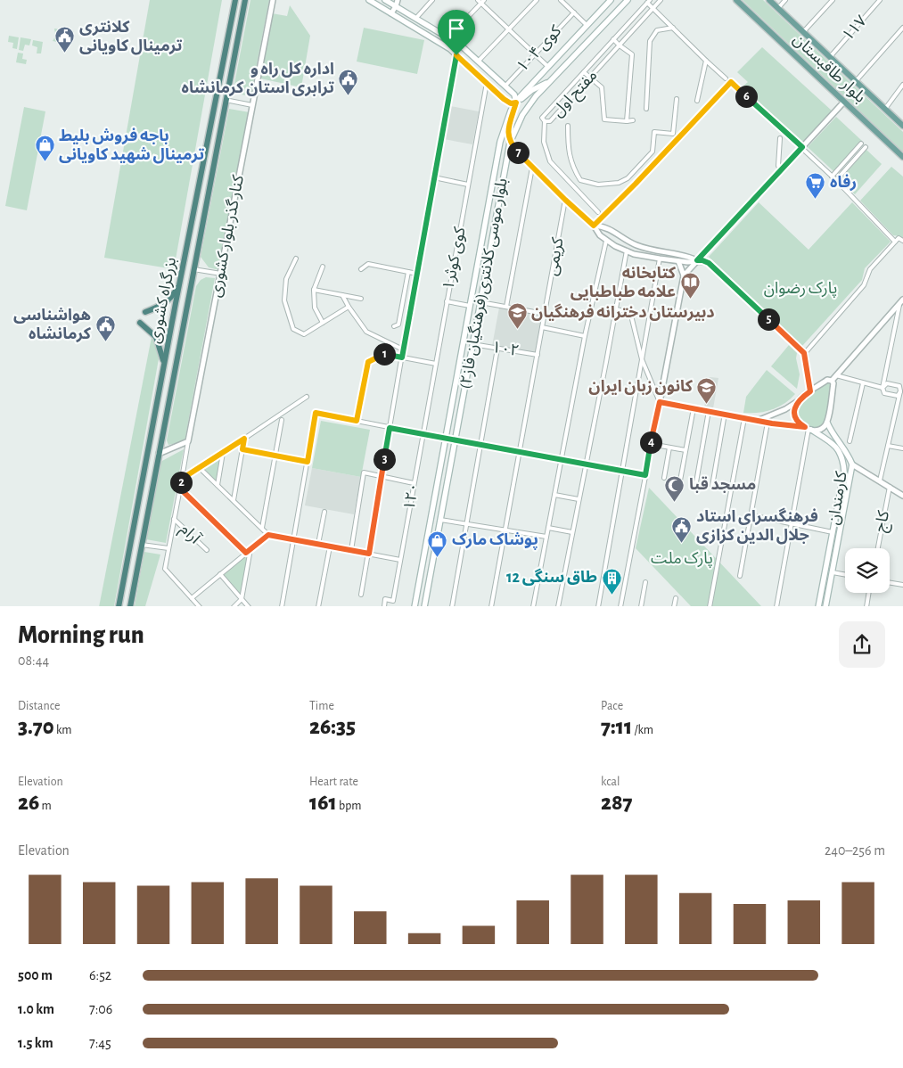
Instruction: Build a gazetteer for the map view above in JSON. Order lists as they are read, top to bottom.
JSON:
{
  "streets": {
    "highway": ["بزرگراه کشوری"],
    "main road": ["بلوار طاقبستان", "بلوار موسی کلانتری(فرهنگیان فاز۲)", "کارمندان"],
    "street": [
      "۱۱۷",
      "کوی ۱۰۴",
      "مفتح اول",
      "کنار گذر بلوار کشوری",
      "کریمی",
      "کوی کوثر۱",
      "۱۰۲",
      "۱۲۰",
      "کاج",
      "آرام"
    ]
  },
  "crossings": [
    ["۱۱۷", "بلوار طاقبستان"],
    ["کریمی", "۱۰۲"],
    ["کوی کوثر۱", "۱۲۰"],
    ["بلوار موسی کلانتری(فرهنگیان فاز۲)", "۱۰۲"]
  ],
  "parks": ["پارک رضوان", "پارک ملت"],
  "places": {
    "public building": [
      "کلانتری ترمینال کاویانی",
      "اداره کل راه و ترابری استان کرمانشاه",
      "هواشناسی کرمانشاه",
      "فرهنگسرای استاد جلال الدین کزازی"
    ],
    "shop": ["باجه فروش بلیط ترمینال شهید کاویانی", "پوشاک مارک"],
    "supermarket": ["رفاه"],
    "library": ["کتابخانه علامه طباطبایی"],
    "school or university": ["دبیرستان دخترانه فرهنگیان", "کانون زبان ایران"],
    "mosque": ["مسجد قبا"],
    "building": ["طاق سنگی 12"]
  },
  "page": {
    "pins": [
      "6",
      "7",
      "5",
      "1",
      "4",
      "3",
      "2"
    ],
    "heading": ["Morning run", "08:44"],
    "stats": [
      ["Distance", "3.70 km"],
      ["Time", "26:35"],
      ["Pace", "7:11 /km"],
      ["Elevation", "26 m"],
      ["Heart rate", "161 bpm"],
      ["kcal", "287"]
    ],
    "chart": ["Elevation", "240–256 m"],
    "list": [
      {
        "name": "500 m",
        "note": "6:52"
      },
      {
        "name": "1.0 km",
        "note": "7:06"
      },
      {
        "name": "1.5 km",
        "note": "7:45"
      }
    ]
  }
}
